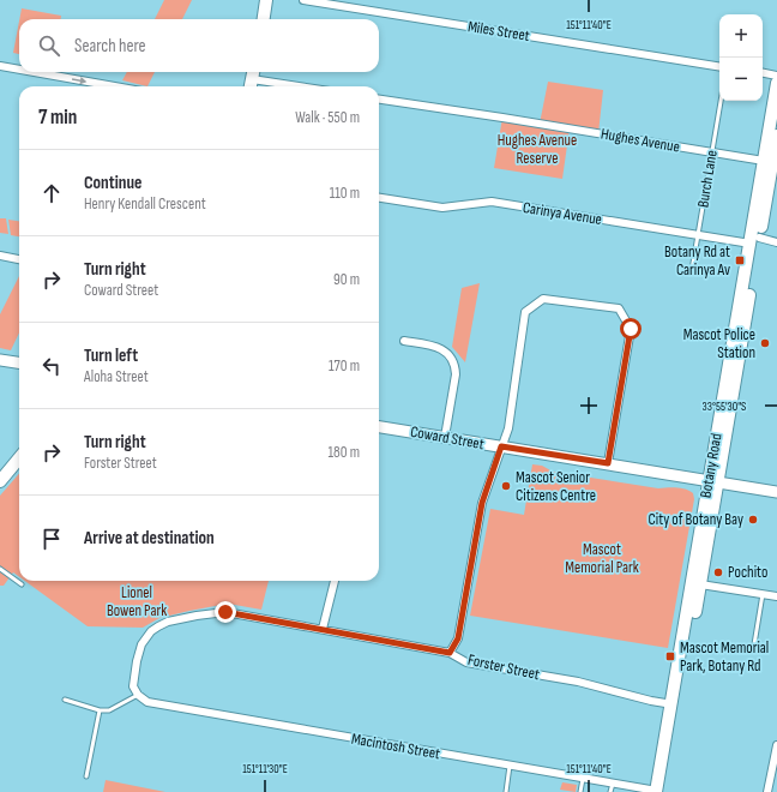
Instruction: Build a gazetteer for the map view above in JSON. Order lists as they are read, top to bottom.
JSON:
{
  "streets": {
    "main road": ["Botany Road"],
    "street": [
      "Miles Street",
      "Hughes Avenue",
      "Carinya Avenue",
      "Coward Street",
      "Forster Street",
      "Macintosh Street"
    ],
    "lane": ["Burch Lane"]
  },
  "crossings": [
    ["Hughes Avenue", "Burch Lane"],
    ["Hughes Avenue", "Botany Road"],
    ["Burch Lane", "Carinya Avenue"],
    ["Carinya Avenue", "Botany Road"],
    ["Coward Street", "Botany Road"],
    ["Botany Road", "Forster Street"],
    ["Botany Road", "Macintosh Street"],
    ["Forster Street", "Macintosh Street"]
  ],
  "parks": ["Hughes Avenue Reserve", "Mascot Memorial Park", "Lionel Bowen Park"],
  "places": {
    "transit": ["Botany Rd at Carinya Av", "Mascot Memorial Park, Botany Rd"],
    "other": [
      "Mascot Police Station",
      "Mascot Senior Citizens Centre",
      "City of Botany Bay",
      "Pochito"
    ]
  },
  "page": {
    "map_buttons": ["+", "−"],
    "search": "Search here",
    "heading": ["7 min", "Walk · 550 m"],
    "list": [
      ["Continue", "Henry Kendall Crescent", "110 m"],
      ["Turn right", "Coward Street", "90 m"],
      ["Turn left", "Aloha Street", "170 m"],
      ["Turn right", "Forster Street", "180 m"],
      "Arrive at destination"
    ]
  },
  "coordinates": ["151°11'40\"E", "33°55'30\"S", "151°11'30\"E"]
}
